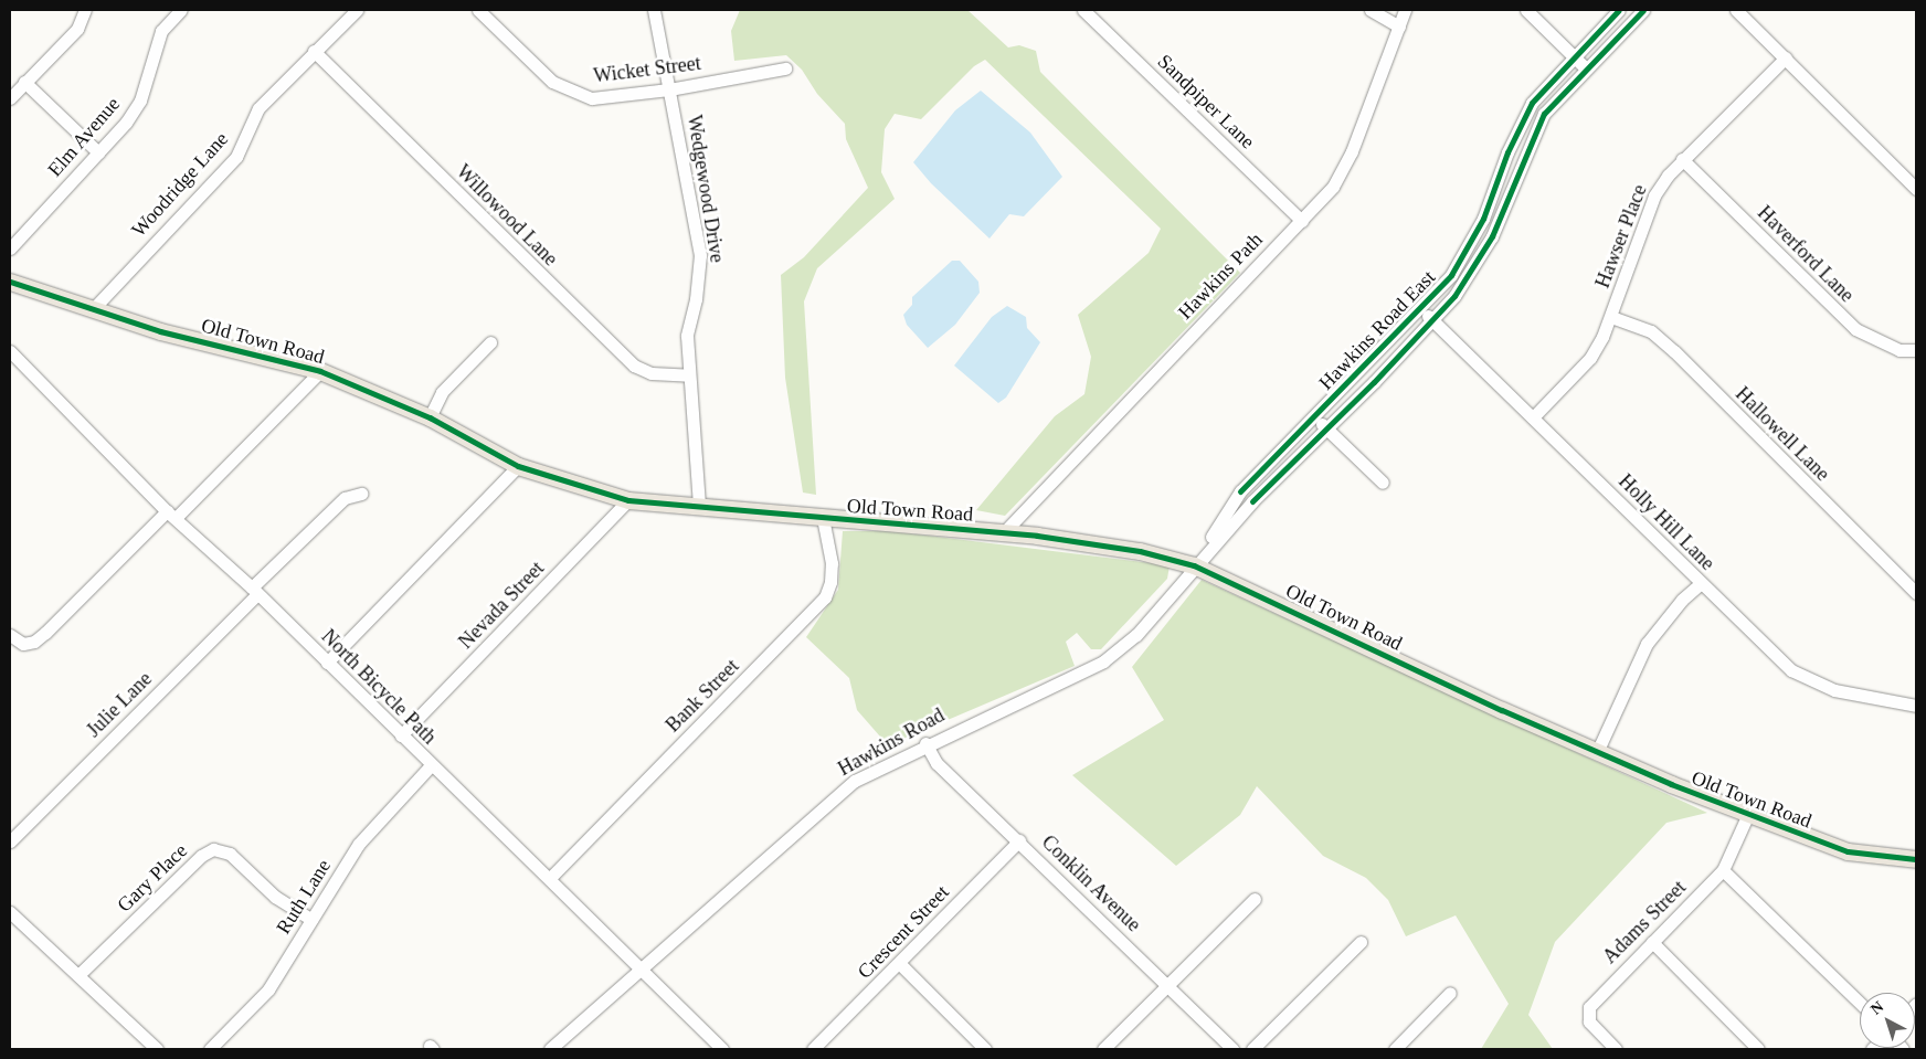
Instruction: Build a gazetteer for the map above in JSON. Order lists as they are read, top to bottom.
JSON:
{
  "streets": {
    "main road": ["Old Town Road"],
    "street": [
      "Wicket Street",
      "Sandpiper Lane",
      "Elm Avenue",
      "Woodridge Lane",
      "Wedgewood Drive",
      "Willowood Lane",
      "Hawser Place",
      "Haverford Lane",
      "Hawkins Path",
      "Hawkins Road East",
      "Hallowell Lane",
      "Holly Hill Lane",
      "Nevada Street",
      "North Bicycle Path",
      "Bank Street",
      "Julie Lane",
      "Hawkins Road",
      "Gary Place",
      "Conklin Avenue",
      "Ruth Lane",
      "Adams Street",
      "Crescent Street"
    ]
  },
  "crossings": [
    ["Wicket Street", "Wedgewood Drive"],
    ["Sandpiper Lane", "Hawkins Path"],
    ["Woodridge Lane", "Willowood Lane"],
    ["Woodridge Lane", "Old Town Road"],
    ["Wedgewood Drive", "Willowood Lane"],
    ["Wedgewood Drive", "Old Town Road"],
    ["Hawser Place", "Haverford Lane"],
    ["Hawser Place", "Hallowell Lane"],
    ["Hawser Place", "Holly Hill Lane"],
    ["Hawkins Path", "Old Town Road"],
    ["Hawkins Road East", "Old Town Road"],
    ["Hawkins Road East", "Holly Hill Lane"],
    ["Hawkins Road East", "Hawkins Road"],
    ["Old Town Road", "Nevada Street"],
    ["Old Town Road", "Bank Street"],
    ["Old Town Road", "Hawkins Road"],
    ["Old Town Road", "Adams Street"],
    ["Nevada Street", "North Bicycle Path"],
    ["North Bicycle Path", "Bank Street"],
    ["North Bicycle Path", "Julie Lane"],
    ["North Bicycle Path", "Hawkins Road"],
    ["North Bicycle Path", "Ruth Lane"],
    ["Hawkins Road", "Conklin Avenue"],
    ["Gary Place", "Ruth Lane"],
    ["Conklin Avenue", "Crescent Street"]
  ],
  "north": "top left"
}
